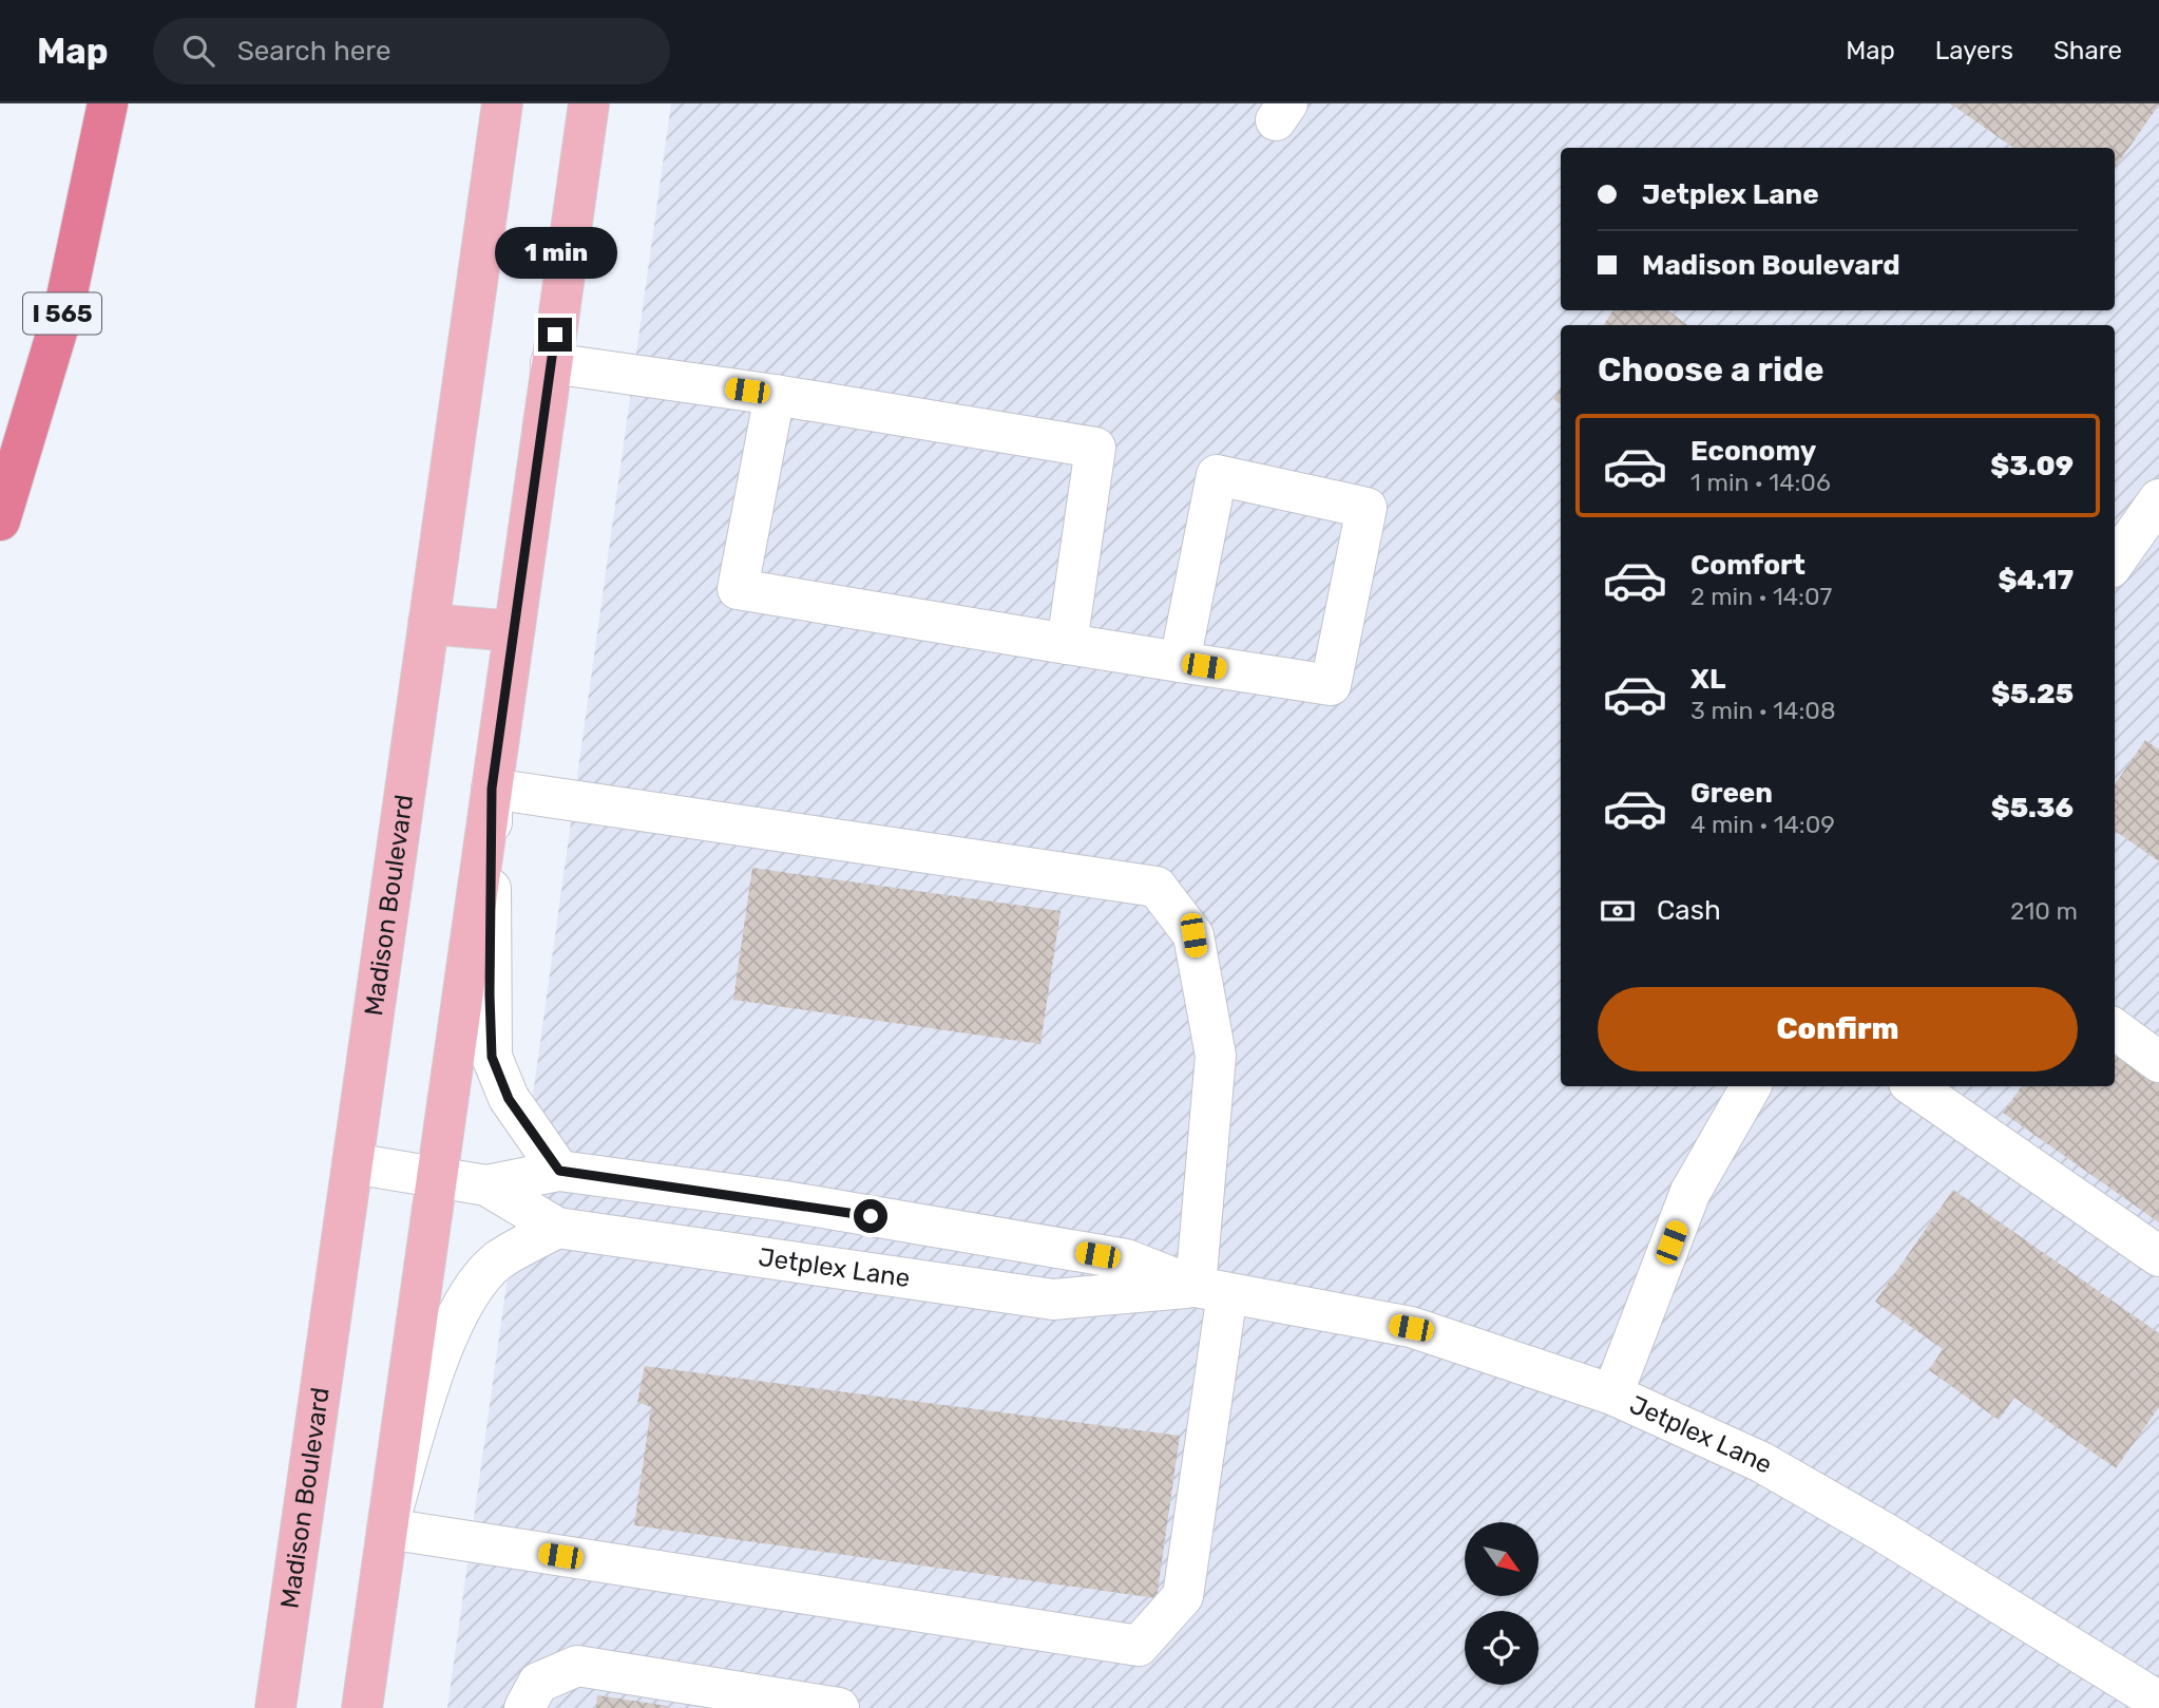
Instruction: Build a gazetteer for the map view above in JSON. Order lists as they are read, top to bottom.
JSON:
{
  "streets": {
    "highway": ["I 565"],
    "main road": ["Madison Boulevard"],
    "street": ["Jetplex Lane"]
  },
  "crossings": [
    ["Madison Boulevard", "Jetplex Lane"]
  ],
  "north": "bottom right",
  "page": {
    "header": "Map",
    "search": "Search here",
    "nav": ["Map", "Layers", "Share"],
    "banner": ["Jetplex Lane", "Madison Boulevard"],
    "bubble": "1 min",
    "heading": "Choose a ride",
    "list": [
      {
        "name": "Economy",
        "note": "1 min · 14:06",
        "value": "$3.09"
      },
      {
        "name": "Comfort",
        "note": "2 min · 14:07",
        "value": "$4.17"
      },
      {
        "name": "XL",
        "note": "3 min · 14:08",
        "value": "$5.25"
      },
      {
        "name": "Green",
        "note": "4 min · 14:09",
        "value": "$5.36"
      }
    ],
    "pay": ["Cash", "210 m"],
    "buttons": "Confirm"
  }
}
